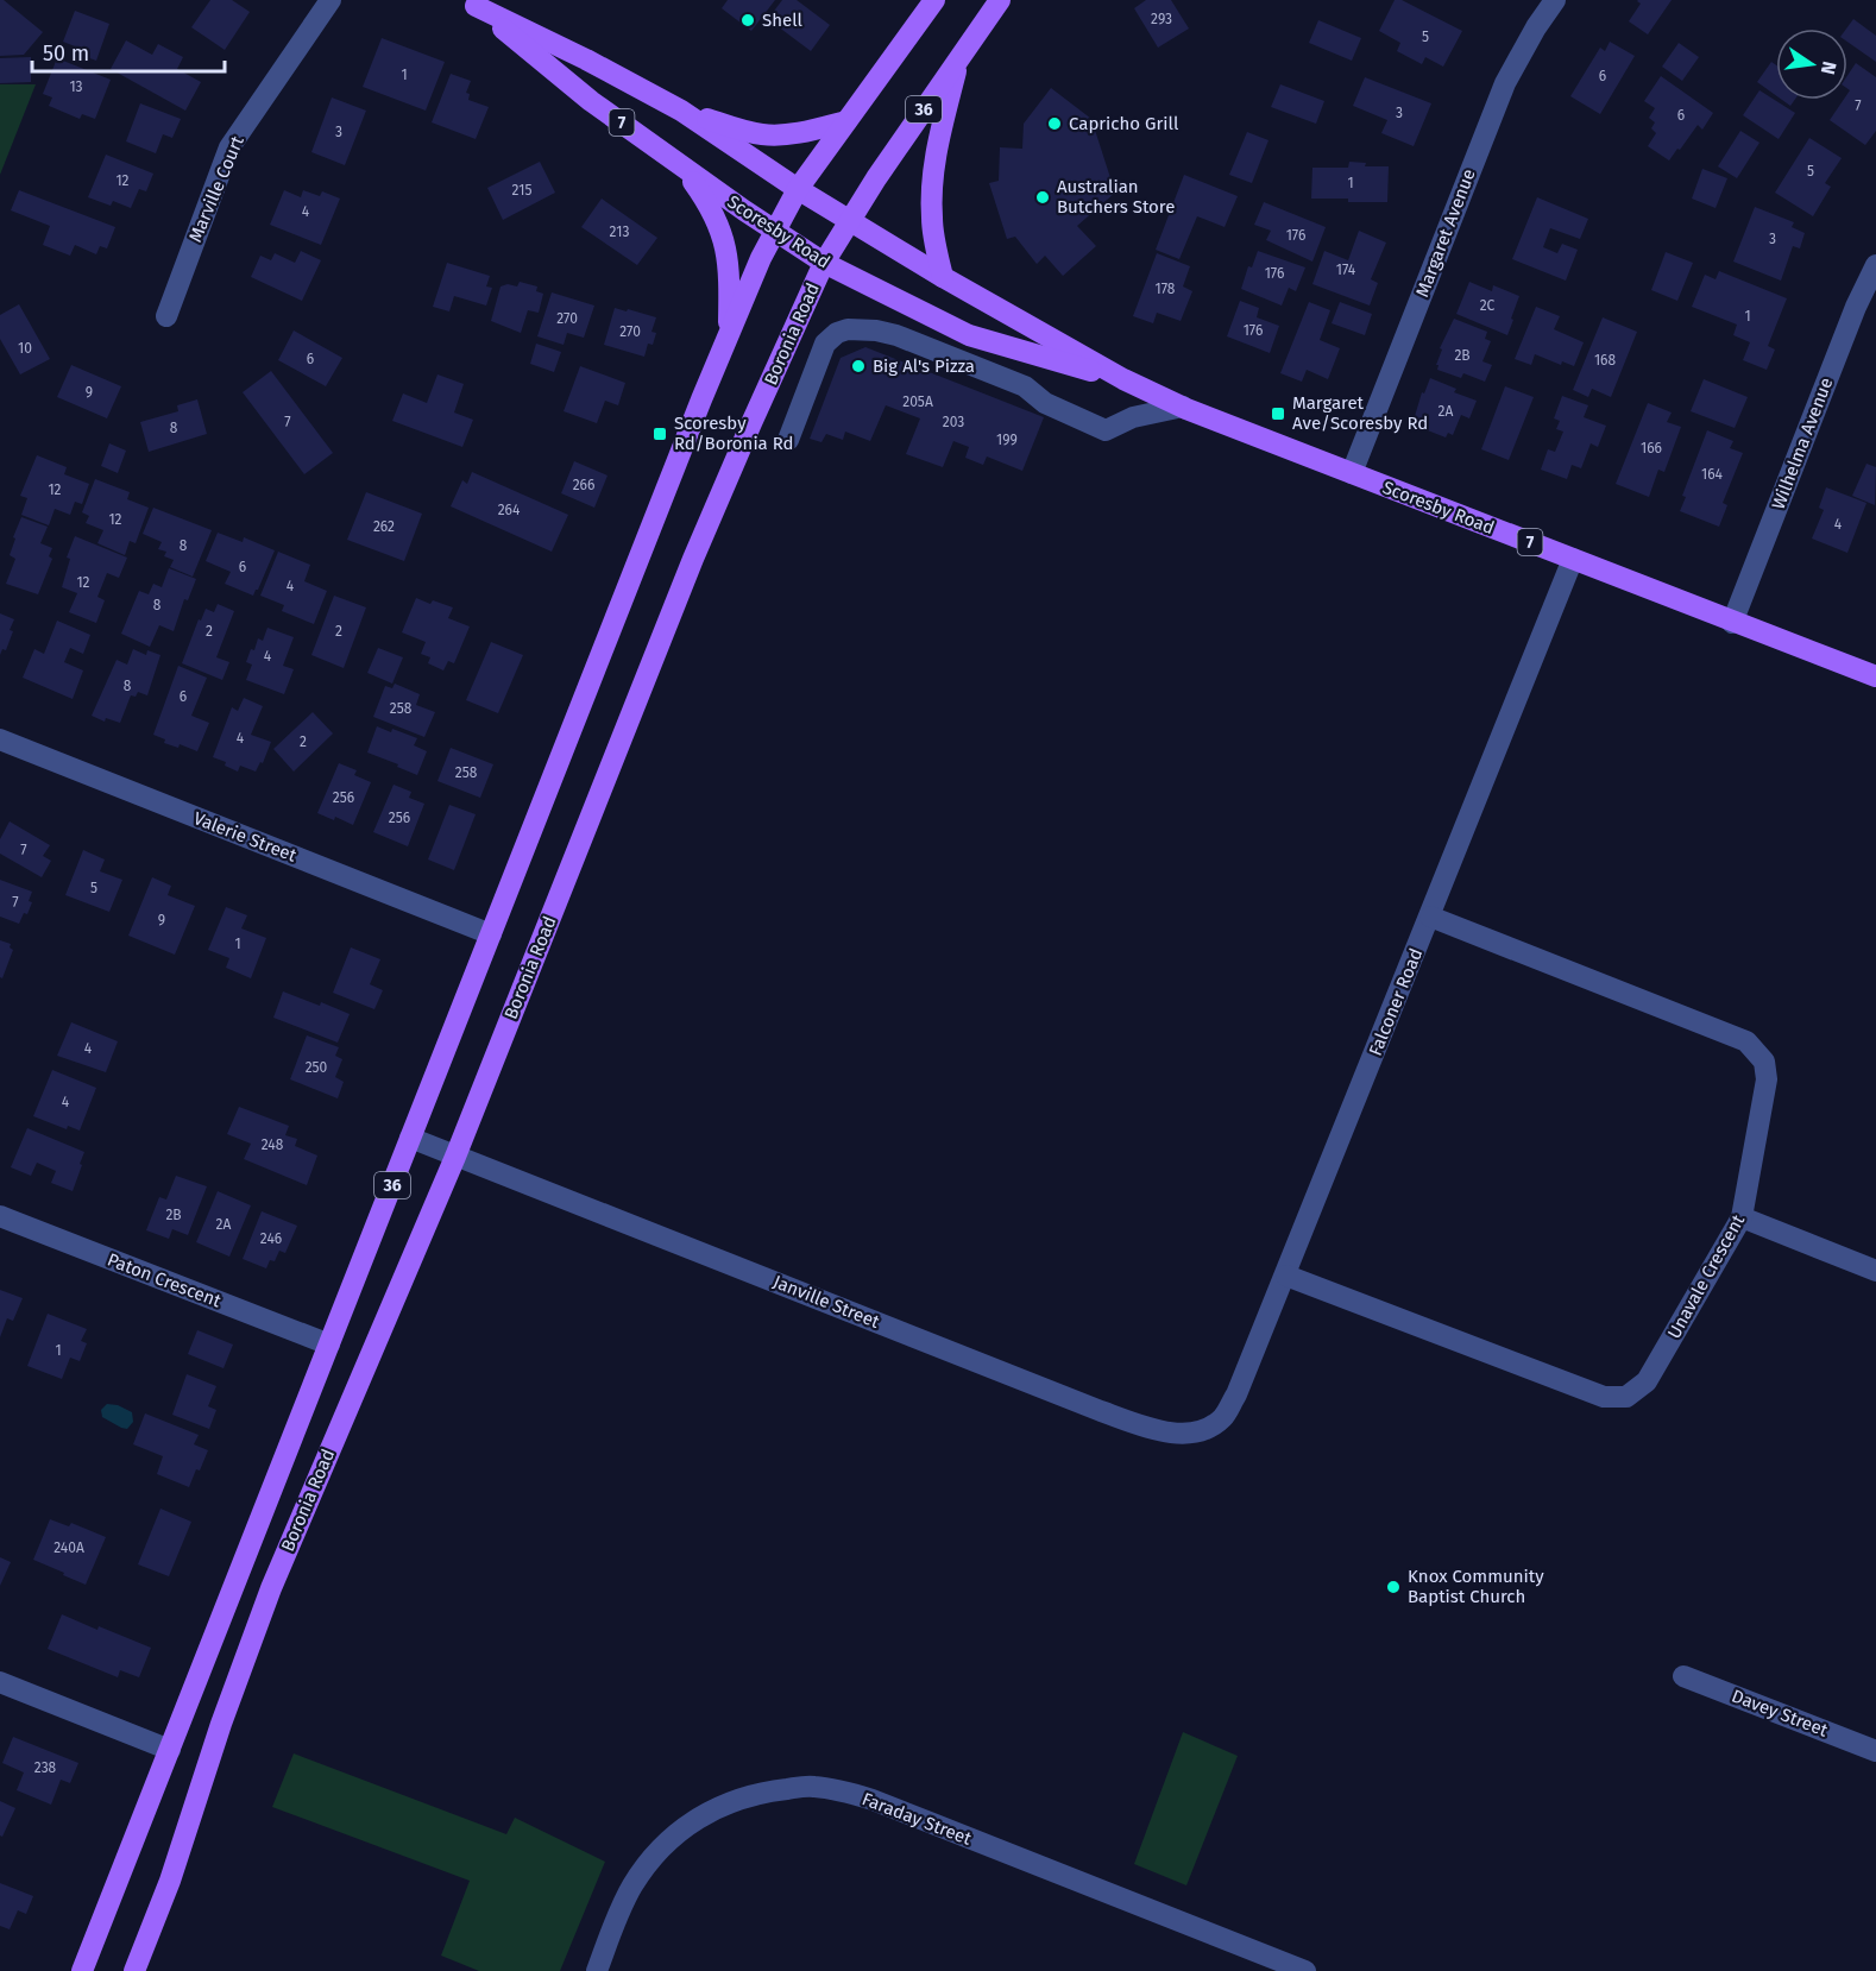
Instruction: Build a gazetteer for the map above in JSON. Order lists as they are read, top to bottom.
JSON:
{
  "streets": {
    "main road": [
      "36",
      "7",
      "Scoresby Road",
      "Boronia Road"
    ],
    "street": [
      "Marville Court",
      "Margaret Avenue",
      "Wilhelma Avenue",
      "Valerie Street",
      "Falconer Road",
      "Unavale Crescent",
      "Paton Crescent",
      "Janville Street",
      "Davey Street",
      "Faraday Street"
    ]
  },
  "crossings": [
    ["Scoresby Road", "Margaret Avenue"],
    ["Scoresby Road", "Boronia Road"],
    ["Scoresby Road", "Wilhelma Avenue"],
    ["Scoresby Road", "Falconer Road"],
    ["Boronia Road", "Valerie Street"],
    ["Boronia Road", "Paton Crescent"],
    ["Boronia Road", "Janville Street"],
    ["Falconer Road", "Unavale Crescent"],
    ["Falconer Road", "Janville Street"]
  ],
  "places": {
    "other": [
      "Shell",
      "Capricho Grill",
      "Australian Butchers Store",
      "Big Al's Pizza",
      "Knox Community Baptist Church"
    ],
    "transit": ["Margaret Ave/Scoresby Rd", "Scoresby Rd/Boronia Rd"]
  },
  "house_numbers": [
    "293",
    "5",
    "1",
    "6",
    "13",
    "7",
    "3",
    "6",
    "3",
    "5",
    "12",
    "1",
    "215",
    "4",
    "213",
    "176",
    "3",
    "174",
    "176",
    "178",
    "2C",
    "1",
    "270",
    "176",
    "270",
    "10",
    "2B",
    "6",
    "168",
    "9",
    "205A",
    "2A",
    "7",
    "203",
    "8",
    "199",
    "166",
    "164",
    "266",
    "12",
    "264",
    "12",
    "4",
    "262",
    "8",
    "6",
    "12",
    "4",
    "8",
    "2",
    "2",
    "4",
    "8",
    "6",
    "258",
    "4",
    "2",
    "258",
    "256",
    "256",
    "7",
    "5",
    "7",
    "9",
    "1",
    "4",
    "250",
    "4",
    "248",
    "2B",
    "2A",
    "246",
    "1",
    "240A",
    "238"
  ],
  "scale_bar": "50 m",
  "north": "right"
}
